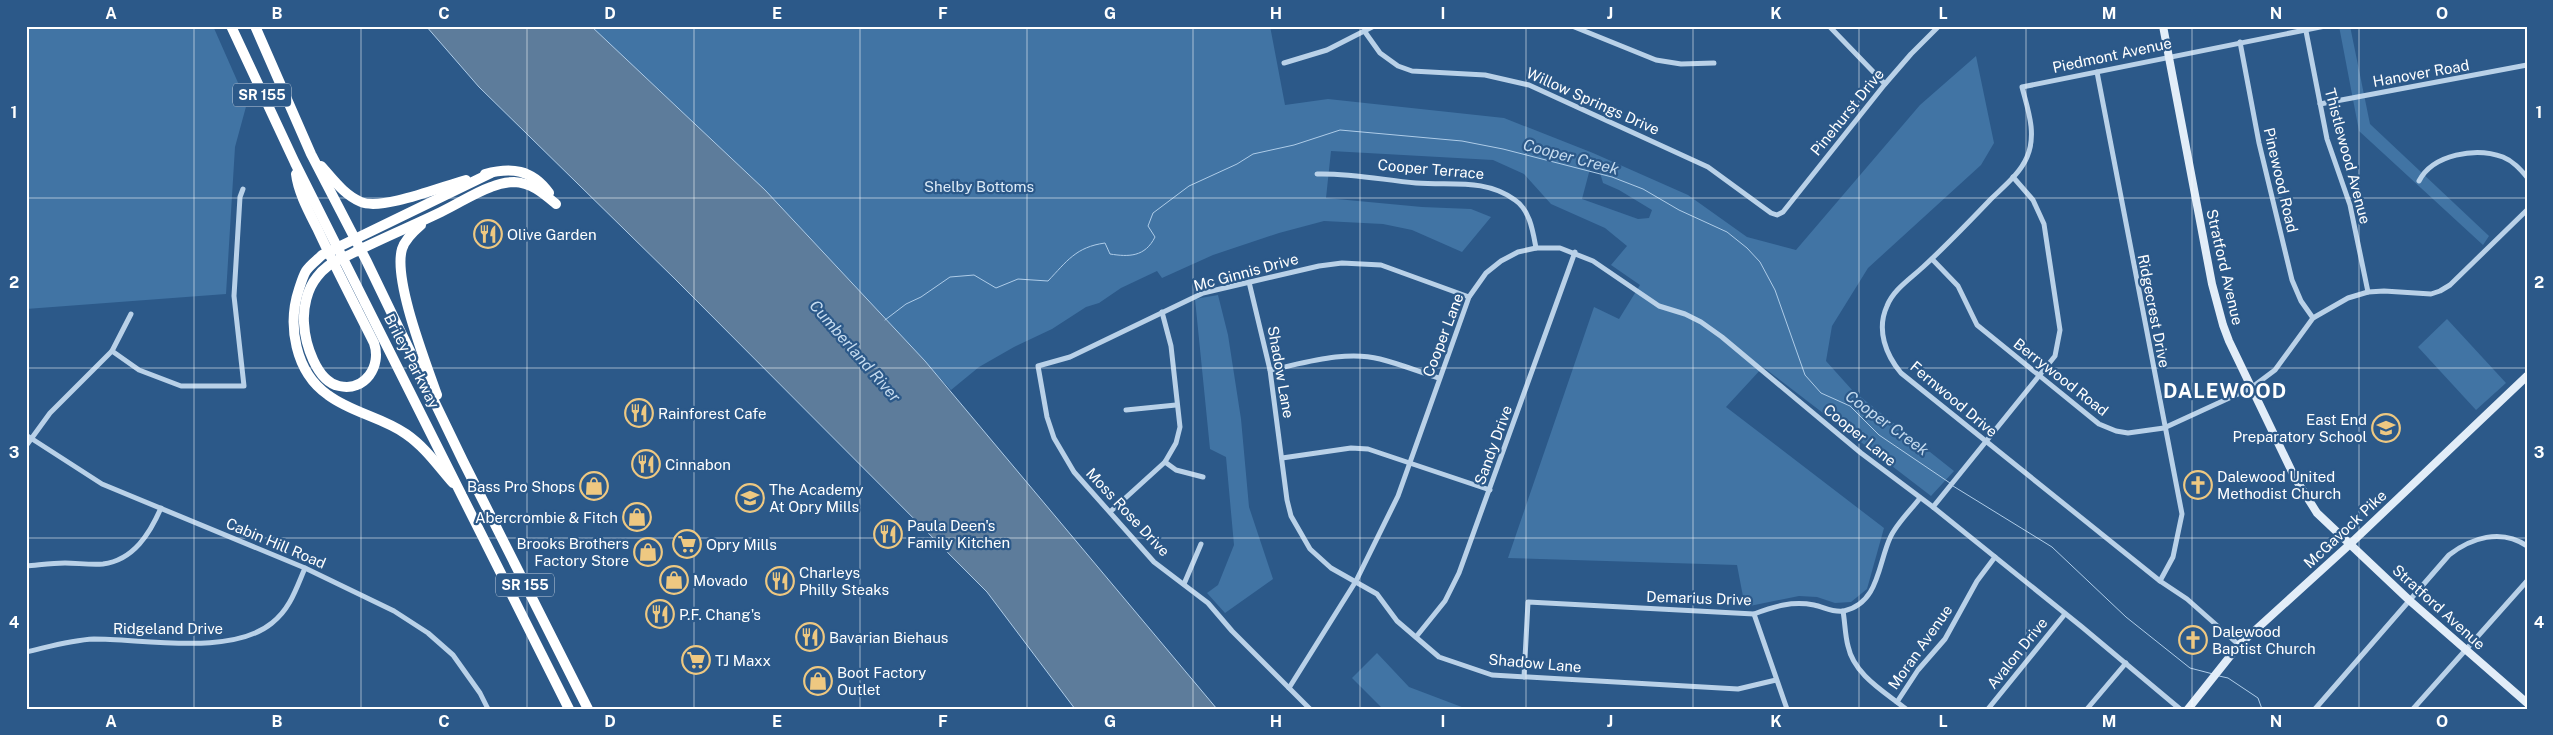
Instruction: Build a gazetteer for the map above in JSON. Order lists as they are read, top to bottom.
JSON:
{
  "streets": {
    "highway": ["SR 155", "Briley Parkway"],
    "street": [
      "Piedmont Avenue",
      "Hanover Road",
      "Willow Springs Drive",
      "Pinehurst Drive",
      "Thistlewood Avenue",
      "Cooper Terrace",
      "Pinewood Road",
      "Stratford Avenue",
      "Mc Ginnis Drive",
      "Ridgecrest Drive",
      "Cooper Lane",
      "Shadow Lane",
      "Berrywood Road",
      "Fernwood Drive",
      "Sandy Drive",
      "Moss Rose Drive",
      "McGavock Pike",
      "Cabin Hill Road",
      "Demarius Drive",
      "Ridgeland Drive",
      "Moran Avenue",
      "Avalon Drive"
    ]
  },
  "crossings": [
    ["Piedmont Avenue", "Thistlewood Avenue"],
    ["Piedmont Avenue", "Pinewood Road"],
    ["Piedmont Avenue", "Stratford Avenue"],
    ["Piedmont Avenue", "Ridgecrest Drive"],
    ["Piedmont Avenue", "Fernwood Drive"],
    ["Hanover Road", "Thistlewood Avenue"],
    ["SR 155", "Briley Parkway"],
    ["Willow Springs Drive", "Pinehurst Drive"],
    ["Thistlewood Avenue", "Berrywood Road"],
    ["Cooper Terrace", "Cooper Lane"],
    ["Pinewood Road", "Berrywood Road"],
    ["Stratford Avenue", "Berrywood Road"],
    ["Stratford Avenue", "McGavock Pike"],
    ["Mc Ginnis Drive", "Cooper Lane"],
    ["Mc Ginnis Drive", "Shadow Lane"],
    ["Mc Ginnis Drive", "Moss Rose Drive"],
    ["Ridgecrest Drive", "Berrywood Road"],
    ["Ridgecrest Drive", "Fernwood Drive"],
    ["Cooper Lane", "Shadow Lane"],
    ["Cooper Lane", "Sandy Drive"],
    ["Cooper Lane", "Moss Rose Drive"],
    ["Shadow Lane", "Sandy Drive"],
    ["Shadow Lane", "Demarius Drive"],
    ["Berrywood Road", "Fernwood Drive"],
    ["Fernwood Drive", "McGavock Pike"],
    ["Cabin Hill Road", "Ridgeland Drive"]
  ],
  "districts": ["DALEWOOD"],
  "water": ["Cooper Creek", "Cumberland River"],
  "parks": ["Shelby Bottoms"],
  "places": {
    "restaurant": [
      "Olive Garden",
      "Rainforest Cafe",
      "Cinnabon",
      "Paula Deen's Family Kitchen",
      "Charleys Philly Steaks",
      "P.F. Chang's",
      "Bavarian Biehaus"
    ],
    "school or university": ["East End Preparatory School", "The Academy At Opry Mills"],
    "church": ["Dalewood United Methodist Church", "Dalewood Baptist Church"],
    "shop": [
      "Bass Pro Shops",
      "Abercrombie & Fitch",
      "Brooks Brothers Factory Store",
      "Movado",
      "Boot Factory Outlet"
    ],
    "supermarket": ["Opry Mills", "TJ Maxx"]
  },
  "grid": {
    "columns": [
      "A",
      "B",
      "C",
      "D",
      "E",
      "F",
      "G",
      "H",
      "I",
      "J",
      "K",
      "L",
      "M",
      "N",
      "O"
    ],
    "rows": [
      "1",
      "2",
      "3",
      "4"
    ]
  }
}
